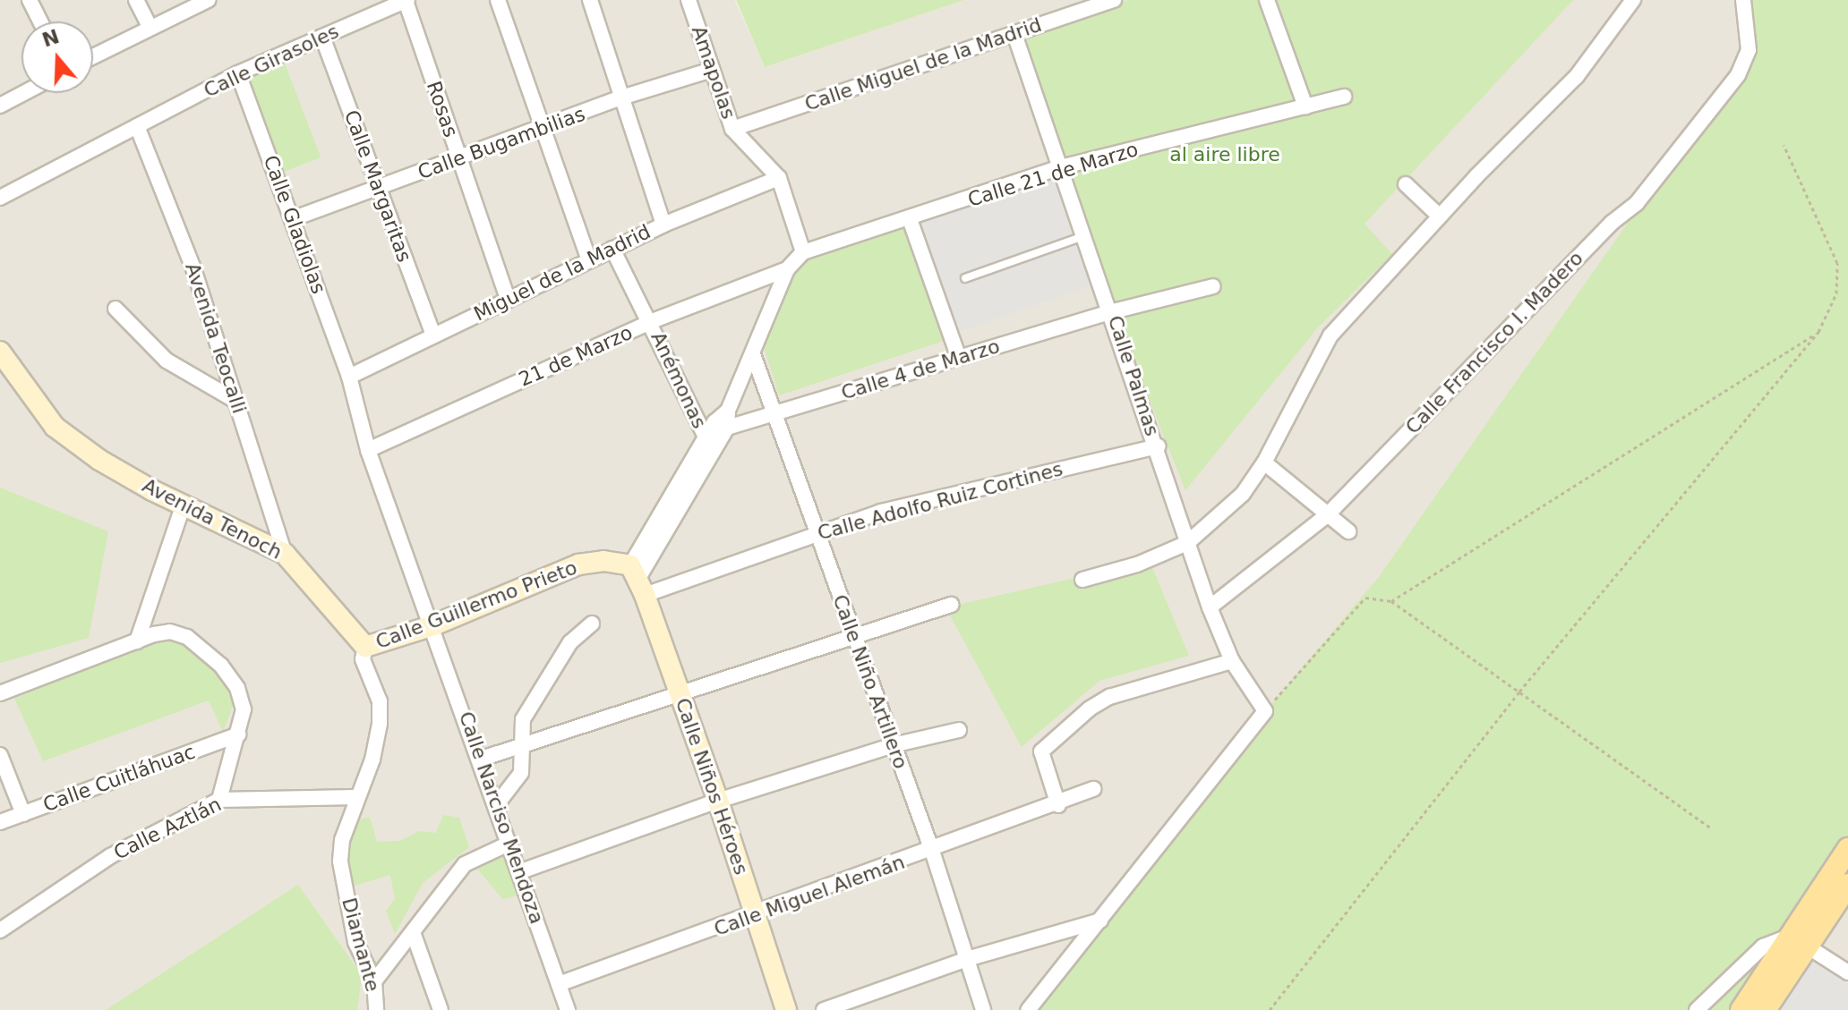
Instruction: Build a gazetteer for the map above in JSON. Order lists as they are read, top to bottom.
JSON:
{
  "streets": {
    "street": [
      "Calle Girasoles",
      "Calle Miguel de la Madrid",
      "Amapolas",
      "Rosas",
      "Calle Bugambilias",
      "Calle 21 de Marzo",
      "Calle Margaritas",
      "Calle Gladiolas",
      "Miguel de la Madrid",
      "Avenida Teocalli",
      "Calle Francisco I. Madero",
      "21 de Marzo",
      "Calle 4 de Marzo",
      "Calle Palmas",
      "Anémonas",
      "Calle Adolfo Ruiz Cortines",
      "Avenida Tenoch",
      "Calle Guillermo Prieto",
      "Calle Niño Artillero",
      "Calle Cuitláhuac",
      "Calle Niños Héroes",
      "Calle Narciso Mendoza",
      "Calle Aztlán",
      "Calle Miguel Alemán",
      "Diamante"
    ]
  },
  "crossings": [
    ["Calle Girasoles", "Rosas"],
    ["Calle Girasoles", "Calle Margaritas"],
    ["Calle Girasoles", "Calle Gladiolas"],
    ["Calle Girasoles", "Avenida Teocalli"],
    ["Calle Miguel de la Madrid", "Amapolas"],
    ["Calle Miguel de la Madrid", "Calle Palmas"],
    ["Amapolas", "Calle Bugambilias"],
    ["Amapolas", "Calle 21 de Marzo"],
    ["Amapolas", "Miguel de la Madrid"],
    ["Rosas", "Calle Bugambilias"],
    ["Rosas", "Miguel de la Madrid"],
    ["Calle Bugambilias", "Calle Margaritas"],
    ["Calle Bugambilias", "Calle Gladiolas"],
    ["Calle 21 de Marzo", "Calle Palmas"],
    ["Calle Margaritas", "Miguel de la Madrid"],
    ["Calle Gladiolas", "Miguel de la Madrid"],
    ["Miguel de la Madrid", "Anémonas"],
    ["Avenida Teocalli", "Avenida Tenoch"],
    ["Calle Francisco I. Madero", "Calle Palmas"],
    ["21 de Marzo", "Anémonas"],
    ["21 de Marzo", "Calle Narciso Mendoza"],
    ["Calle 4 de Marzo", "Calle Palmas"],
    ["Calle 4 de Marzo", "Calle Niño Artillero"],
    ["Calle Palmas", "Calle Adolfo Ruiz Cortines"],
    ["Calle Adolfo Ruiz Cortines", "Calle Guillermo Prieto"],
    ["Calle Adolfo Ruiz Cortines", "Calle Niño Artillero"],
    ["Calle Adolfo Ruiz Cortines", "Calle Niños Héroes"],
    ["Avenida Tenoch", "Calle Guillermo Prieto"],
    ["Calle Guillermo Prieto", "Calle Niños Héroes"],
    ["Calle Guillermo Prieto", "Calle Narciso Mendoza"],
    ["Calle Niño Artillero", "Calle Miguel Alemán"],
    ["Calle Niños Héroes", "Calle Miguel Alemán"],
    ["Calle Narciso Mendoza", "Calle Miguel Alemán"],
    ["Calle Aztlán", "Diamante"]
  ],
  "parks": ["al aire libre"],
  "north": "top"
}
